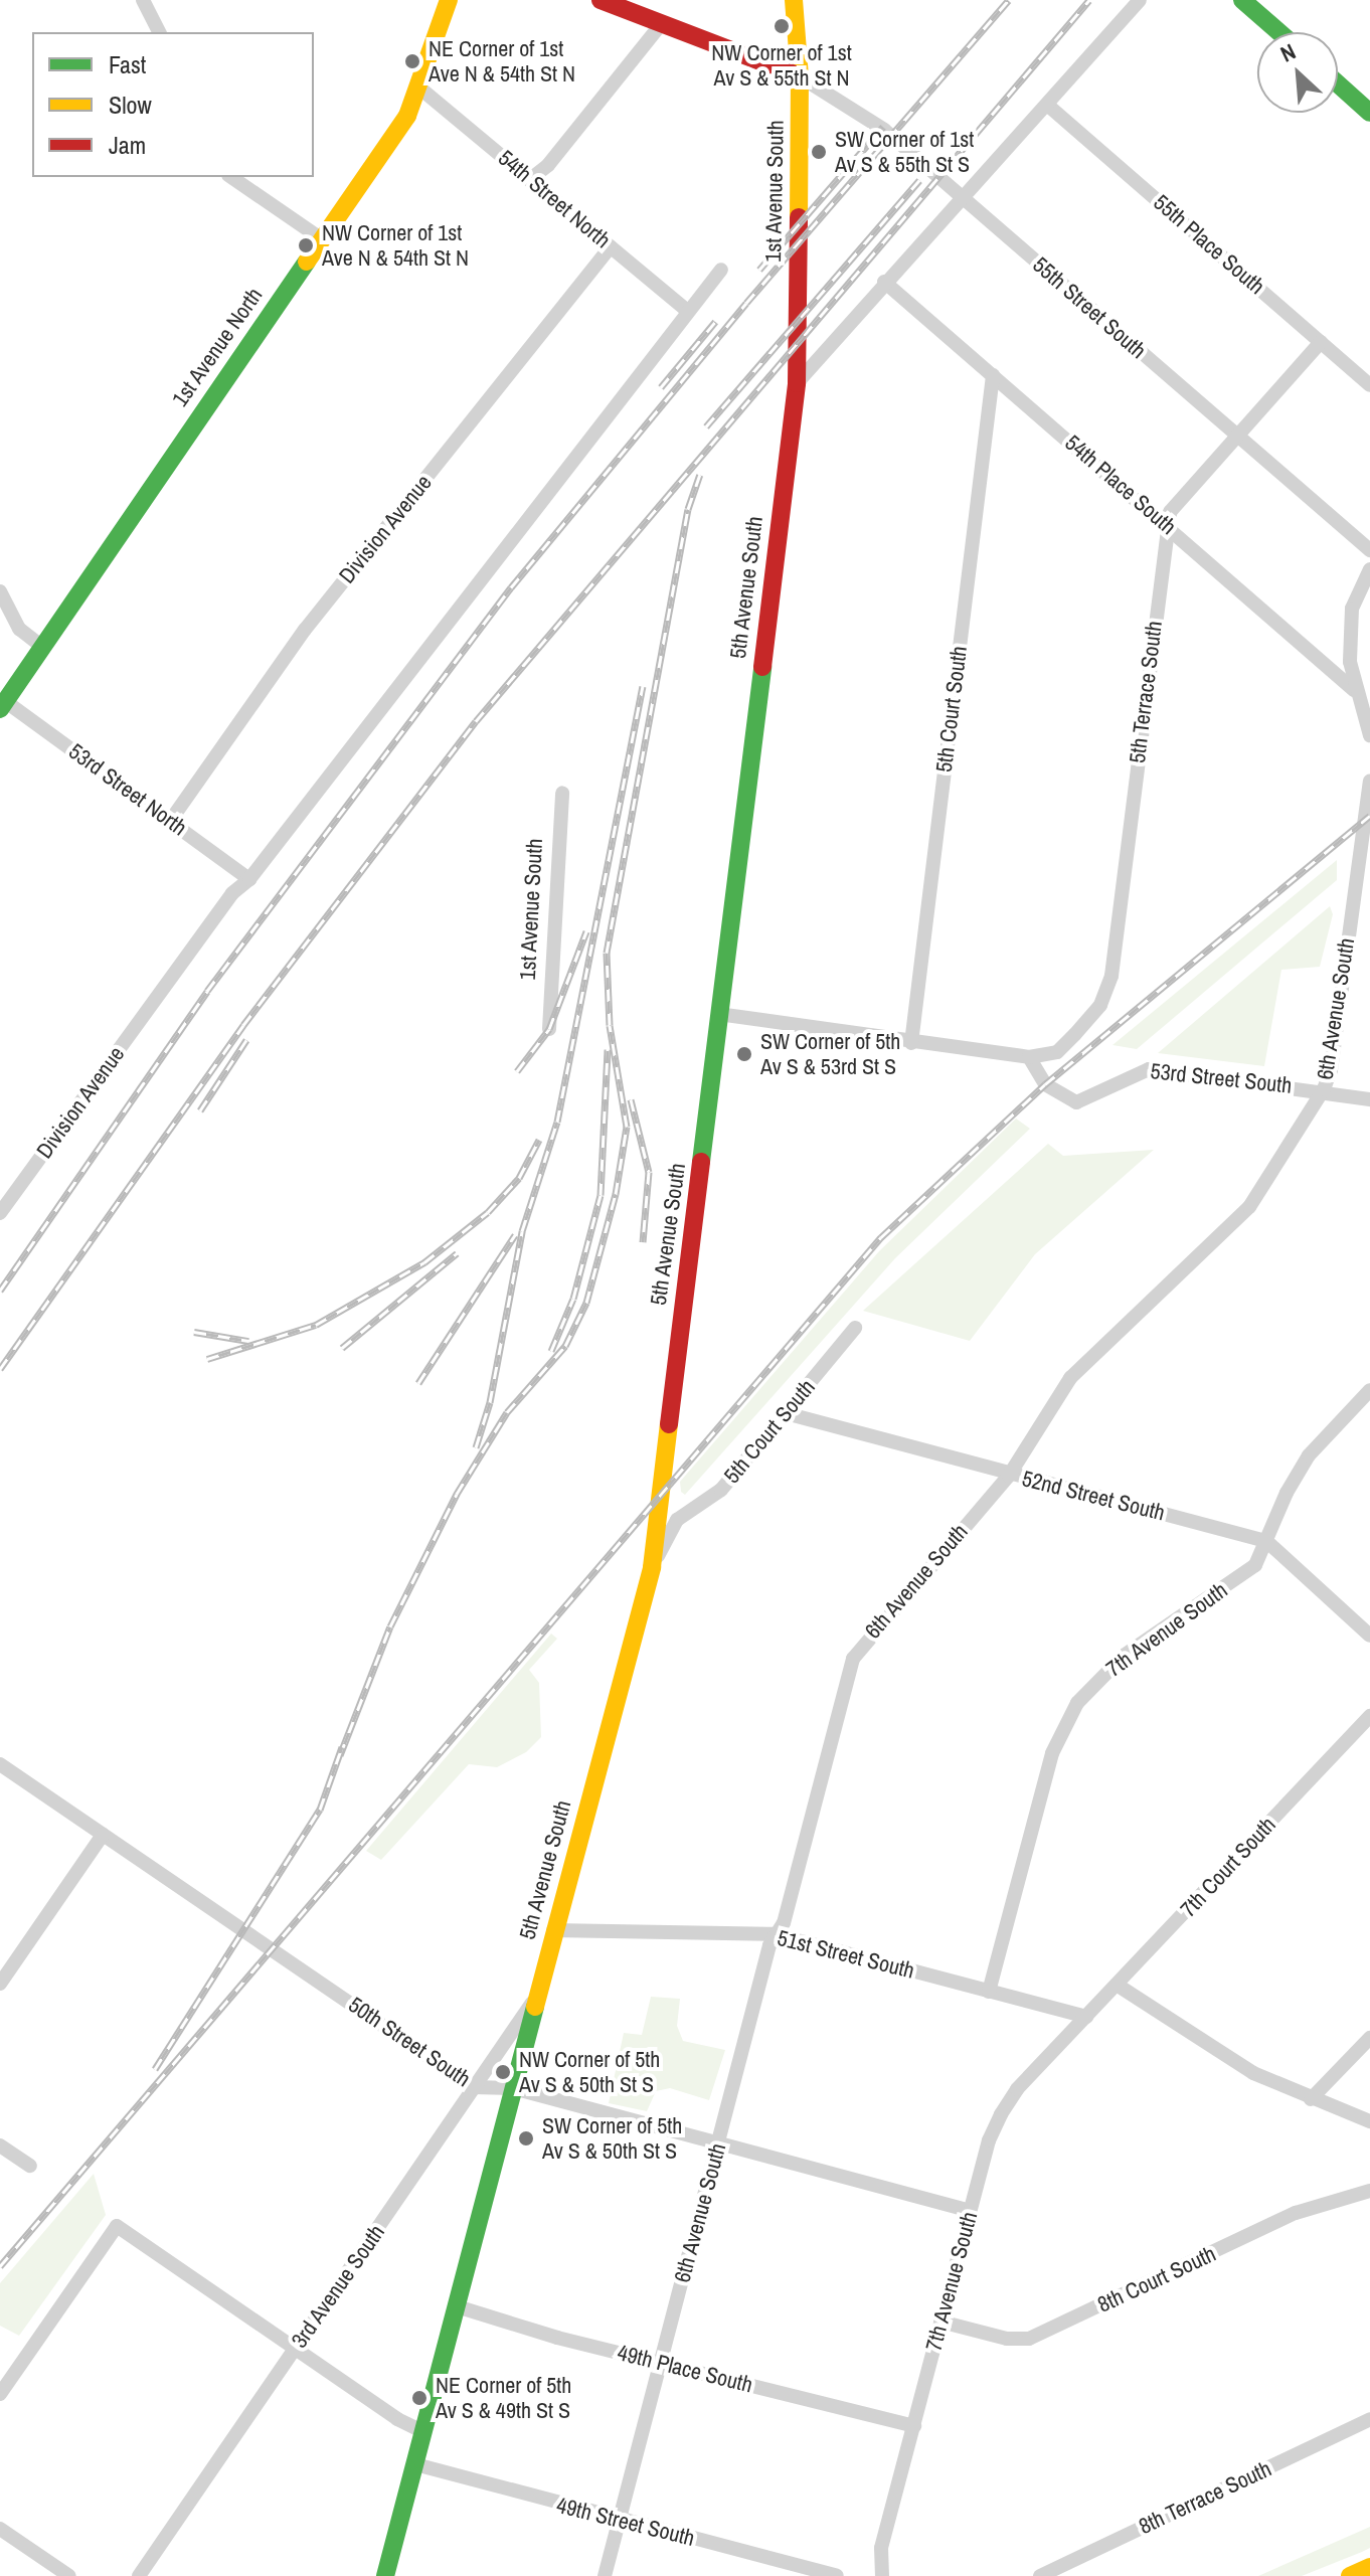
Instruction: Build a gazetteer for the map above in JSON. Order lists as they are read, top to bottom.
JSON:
{
  "streets": {
    "street": [
      "1st Avenue South",
      "54th Street North",
      "55th Place South",
      "55th Street South",
      "1st Avenue North",
      "54th Place South",
      "Division Avenue",
      "5th Avenue South",
      "5th Terrace South",
      "5th Court South",
      "53rd Street North",
      "6th Avenue South",
      "53rd Street South",
      "52nd Street South",
      "7th Avenue South",
      "7th Court South",
      "51st Street South",
      "50th Street South",
      "8th Court South",
      "3rd Avenue South",
      "49th Place South",
      "8th Terrace South",
      "49th Street South"
    ]
  },
  "crossings": [
    ["1st Avenue South", "55th Street South"],
    ["1st Avenue South", "5th Avenue South"],
    ["54th Street North", "1st Avenue North"],
    ["54th Street North", "Division Avenue"],
    ["1st Avenue North", "53rd Street North"],
    ["54th Place South", "5th Terrace South"],
    ["54th Place South", "5th Court South"],
    ["Division Avenue", "53rd Street North"],
    ["5th Avenue South", "5th Court South"],
    ["5th Avenue South", "51st Street South"],
    ["5th Avenue South", "50th Street South"],
    ["5th Avenue South", "3rd Avenue South"],
    ["5th Avenue South", "49th Place South"],
    ["5th Avenue South", "49th Street South"],
    ["5th Terrace South", "53rd Street South"],
    ["5th Court South", "52nd Street South"],
    ["6th Avenue South", "53rd Street South"],
    ["6th Avenue South", "52nd Street South"],
    ["6th Avenue South", "51st Street South"],
    ["6th Avenue South", "50th Street South"],
    ["6th Avenue South", "49th Place South"],
    ["6th Avenue South", "49th Street South"],
    ["52nd Street South", "7th Avenue South"],
    ["7th Avenue South", "7th Court South"],
    ["7th Avenue South", "51st Street South"],
    ["7th Avenue South", "50th Street South"],
    ["7th Avenue South", "8th Court South"],
    ["7th Avenue South", "49th Place South"],
    ["7th Court South", "51st Street South"],
    ["50th Street South", "3rd Avenue South"]
  ],
  "places": [
    "NW Corner of 1st Av S & 55th St N",
    "NE Corner of 1st Ave N & 54th St N",
    "SW Corner of 1st Av S & 55th St S",
    "NW Corner of 1st Ave N & 54th St N",
    "SW Corner of 5th Av S & 53rd St S",
    "NW Corner of 5th Av S & 50th St S",
    "SW Corner of 5th Av S & 50th St S",
    "NE Corner of 5th Av S & 49th St S"
  ],
  "legend": ["Fast", "Slow", "Jam"],
  "north": "top left"
}
